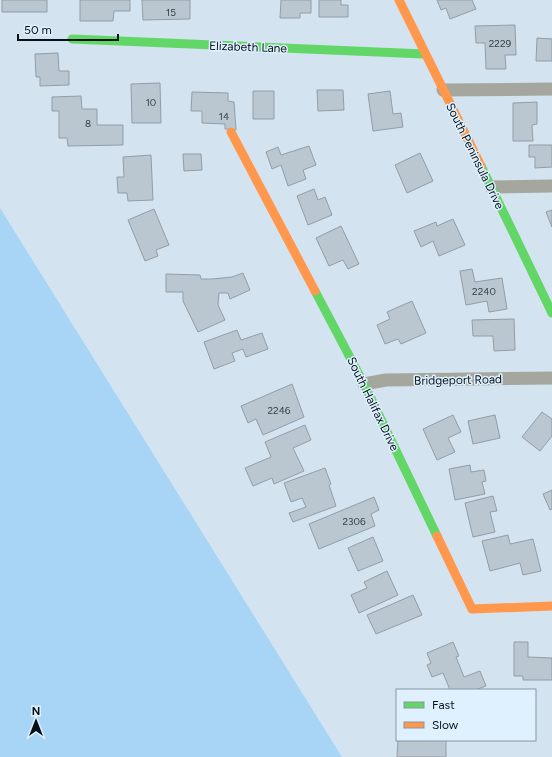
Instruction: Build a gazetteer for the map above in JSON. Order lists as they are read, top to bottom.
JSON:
{
  "streets": {
    "street": [
      "Elizabeth Lane",
      "South Peninsula Drive",
      "Bridgeport Road",
      "South Halifax Drive"
    ]
  },
  "crossings": [
    ["Elizabeth Lane", "South Peninsula Drive"],
    ["Bridgeport Road", "South Halifax Drive"]
  ],
  "house_numbers": [
    "15",
    "2229",
    "10",
    "14",
    "8",
    "2240",
    "2246",
    "2306"
  ],
  "legend": ["Fast", "Slow"],
  "scale_bar": "50 m",
  "north": "top"
}
